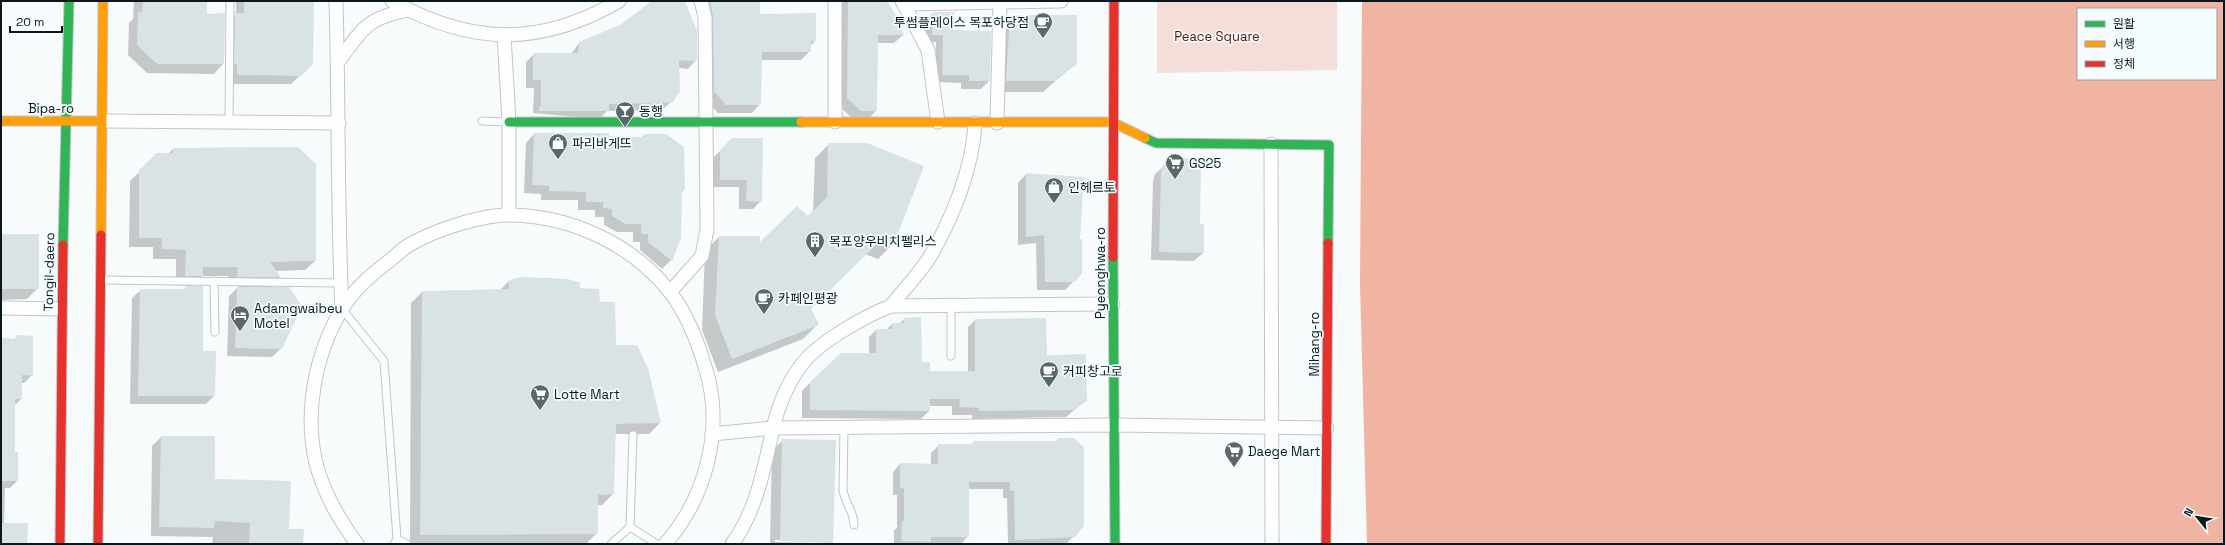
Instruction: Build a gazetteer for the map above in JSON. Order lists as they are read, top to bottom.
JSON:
{
  "streets": {
    "street": [
      "Bipa-ro",
      "Tongil-daero",
      "Pyeonghwa-ro",
      "Mihang-ro"
    ]
  },
  "crossings": [
    ["Bipa-ro", "Tongil-daero"]
  ],
  "parks": ["Peace Square"],
  "places": {
    "cafe": ["투썸플레이스 목포하당점", "카페인평광", "커피창고로"],
    "bar": ["동행"],
    "shop": ["파리바게뜨", "인헤르토"],
    "supermarket": ["GS25", "Lotte Mart", "Daege Mart"],
    "building": ["목포양우비치펠리스"],
    "hotel": ["Adamgwaibeu Motel"]
  },
  "legend": ["원활", "서행", "정체"],
  "scale_bar": "20 m",
  "north": "top left"
}
